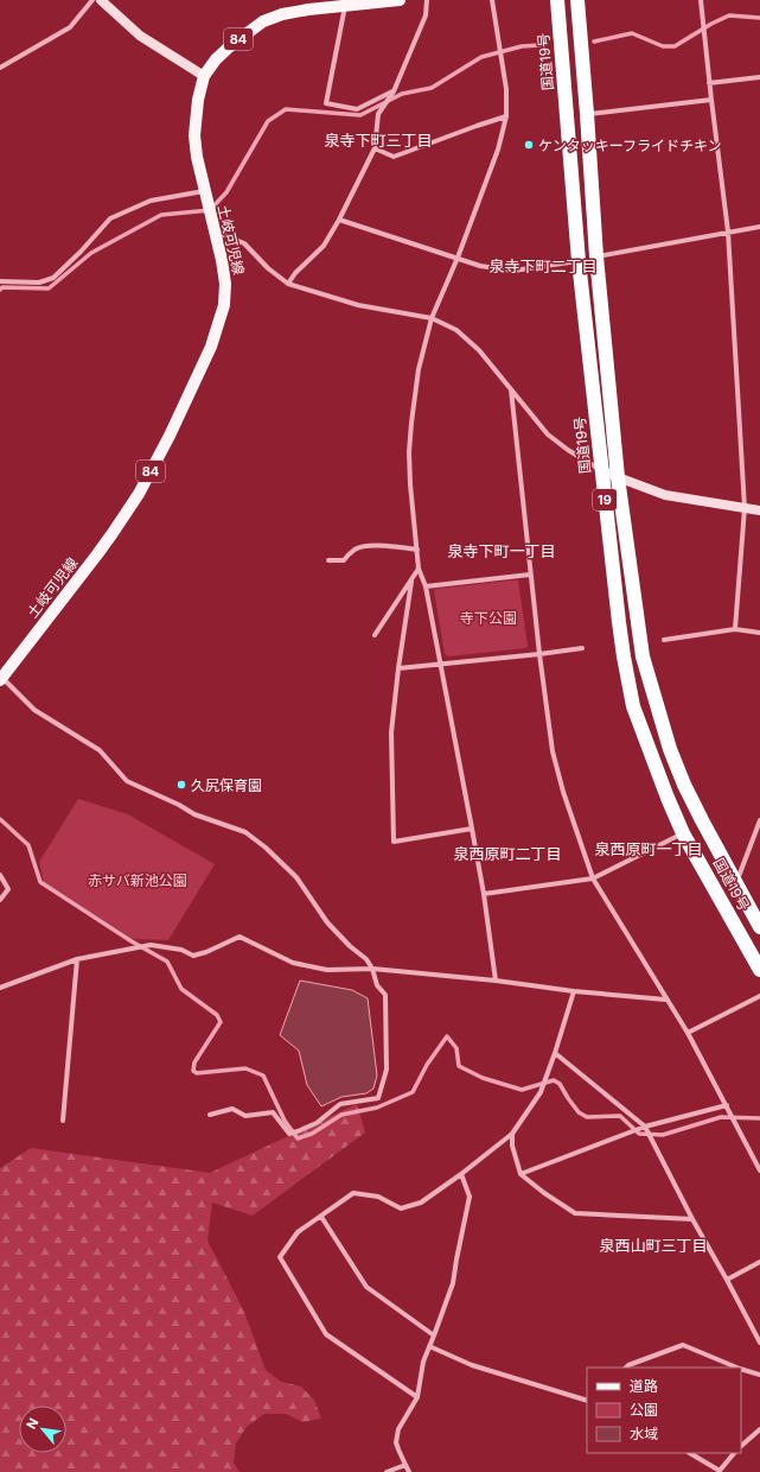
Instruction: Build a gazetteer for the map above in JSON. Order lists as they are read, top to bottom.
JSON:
{
  "streets": {
    "highway": ["国道19号", "19"],
    "main road": ["84", "土岐可児線"]
  },
  "districts": [
    "泉寺下町三丁目",
    "泉寺下町二丁目",
    "泉寺下町一丁目",
    "泉西原町一丁目",
    "泉西原町二丁目",
    "泉西山町三丁目"
  ],
  "parks": ["寺下公園", "赤サバ新池公園"],
  "places": ["ケンタッキーフライドチキン", "久尻保育園"],
  "legend": ["道路", "公園", "水域"],
  "north": "top left"
}
